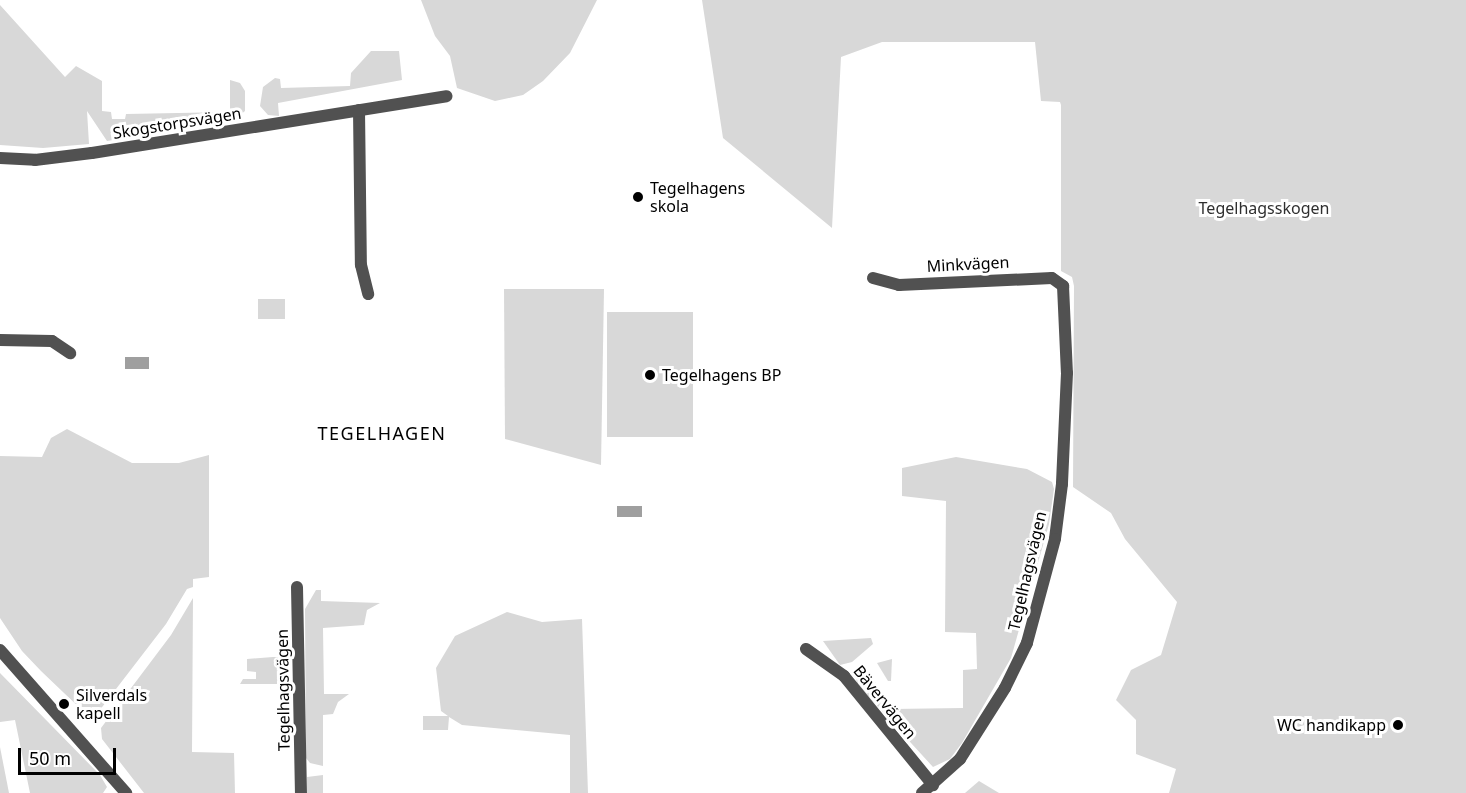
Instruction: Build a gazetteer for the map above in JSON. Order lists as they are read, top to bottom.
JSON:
{
  "streets": {
    "street": [
      "Skogstorpsvägen",
      "Minkvägen",
      "Tegelhagsvägen",
      "Bävervägen"
    ]
  },
  "crossings": [
    ["Minkvägen", "Tegelhagsvägen"],
    ["Tegelhagsvägen", "Bävervägen"]
  ],
  "districts": ["TEGELHAGEN"],
  "parks": ["Tegelhagsskogen"],
  "places": [
    "Tegelhagens skola",
    "Tegelhagens BP",
    "Silverdals kapell",
    "WC handikapp"
  ],
  "scale_bar": "50 m"
}
